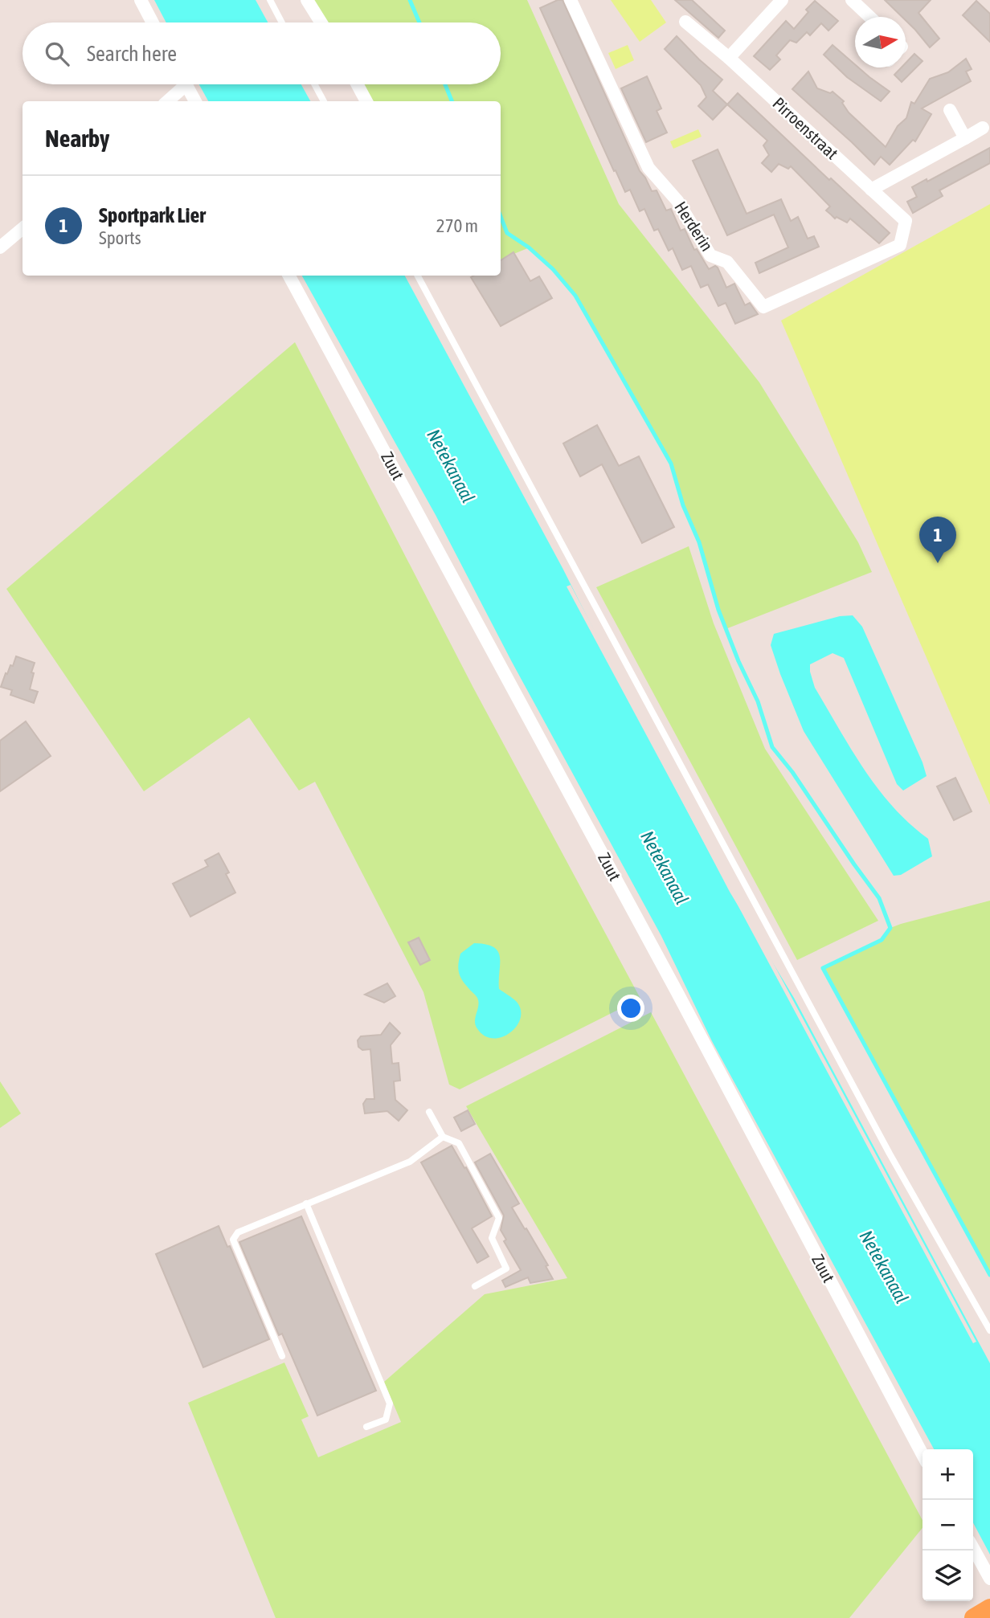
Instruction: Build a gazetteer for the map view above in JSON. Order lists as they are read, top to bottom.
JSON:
{
  "streets": {
    "street": ["Pirroenstraat", "Herderin", "Zuut"]
  },
  "crossings": [
    ["Pirroenstraat", "Herderin"]
  ],
  "water": ["Netekanaal"],
  "north": "right",
  "page": {
    "search": "Search here",
    "heading": "Nearby",
    "list": [
      {
        "mark": "1",
        "name": "Sportpark Lier",
        "note": "Sports",
        "value": "270 m"
      }
    ],
    "pins": "1",
    "map_buttons": ["+", "−"]
  }
}
